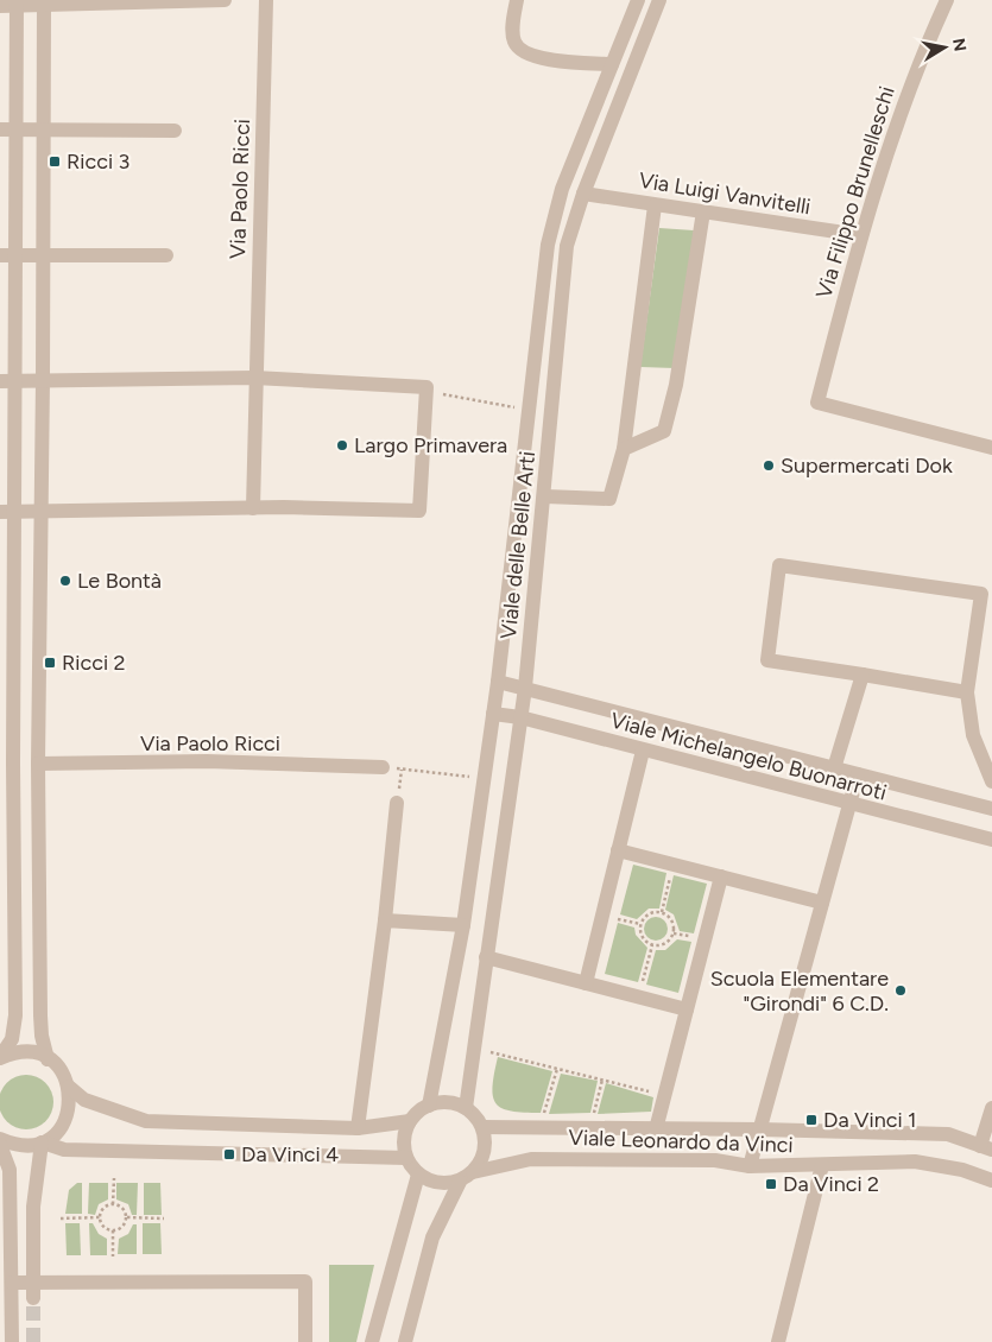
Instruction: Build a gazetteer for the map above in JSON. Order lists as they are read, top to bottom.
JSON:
{
  "streets": {
    "street": [
      "Via Paolo Ricci",
      "Via Filippo Brunelleschi",
      "Via Luigi Vanvitelli",
      "Viale delle Belle Arti",
      "Viale Michelangelo Buonarroti",
      "Viale Leonardo da Vinci"
    ]
  },
  "crossings": [
    ["Via Filippo Brunelleschi", "Via Luigi Vanvitelli"],
    ["Via Luigi Vanvitelli", "Viale delle Belle Arti"],
    ["Viale delle Belle Arti", "Viale Michelangelo Buonarroti"],
    ["Viale delle Belle Arti", "Viale Leonardo da Vinci"]
  ],
  "places": {
    "transit": [
      "Ricci 3",
      "Ricci 2",
      "Da Vinci 1",
      "Da Vinci 4",
      "Da Vinci 2"
    ],
    "other": [
      "Largo Primavera",
      "Supermercati Dok",
      "Le Bontà",
      "Scuola Elementare \"Girondi\" 6 C.D."
    ]
  },
  "north": "right"
}
